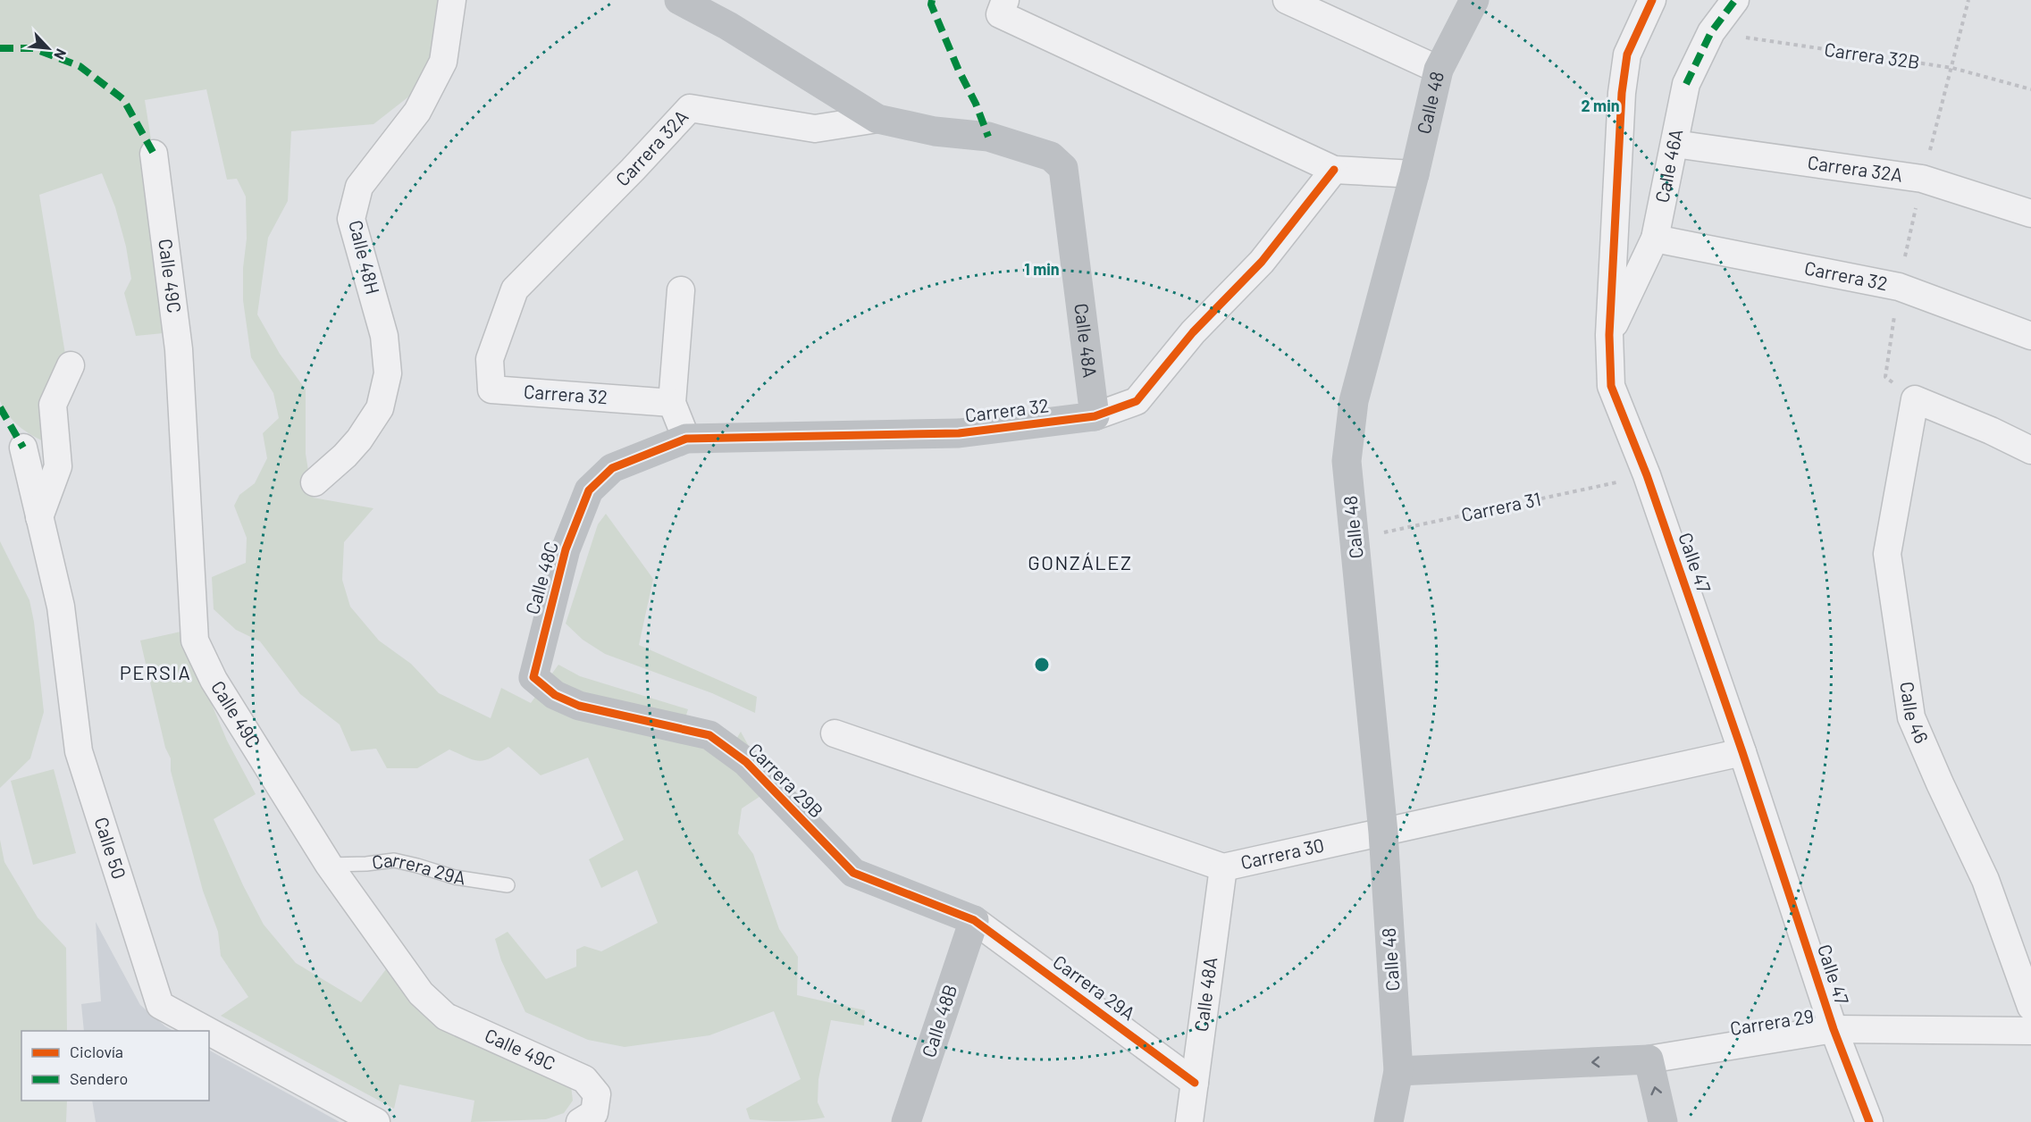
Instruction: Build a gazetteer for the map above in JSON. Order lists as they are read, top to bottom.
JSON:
{
  "streets": {
    "street": [
      "Calle 48",
      "Carrera 32A",
      "Calle 46A",
      "Calle 48H",
      "Calle 49C",
      "Carrera 32",
      "Calle 48A",
      "Calle 47",
      "Calle 48C",
      "Calle 46",
      "Carrera 29B",
      "Calle 50",
      "Carrera 30",
      "Carrera 29A",
      "Calle 48B",
      "Carrera 29"
    ],
    "path": ["Carrera 32B", "Carrera 31"]
  },
  "crossings": [
    ["Carrera 32B", "Calle 46A"],
    ["Calle 48", "Carrera 31"],
    ["Calle 48", "Carrera 30"],
    ["Calle 48", "Carrera 29"],
    ["Carrera 32A", "Calle 46A"],
    ["Carrera 32A", "Carrera 32"],
    ["Carrera 32A", "Calle 48A"],
    ["Calle 46A", "Carrera 32"],
    ["Calle 46A", "Calle 47"],
    ["Calle 49C", "Carrera 29A"],
    ["Carrera 32", "Calle 48A"],
    ["Carrera 32", "Calle 48C"],
    ["Calle 48A", "Carrera 30"],
    ["Calle 48A", "Carrera 29A"],
    ["Carrera 31", "Calle 47"],
    ["Calle 47", "Carrera 30"],
    ["Calle 47", "Carrera 29"],
    ["Calle 48C", "Carrera 29B"],
    ["Carrera 29B", "Carrera 29A"],
    ["Carrera 29B", "Calle 48B"],
    ["Carrera 29A", "Calle 48B"]
  ],
  "one_way": ["Carrera 29"],
  "districts": ["GONZÁLEZ", "PERSIA"],
  "legend": ["Ciclovía", "Sendero"],
  "north": "bottom right",
  "rings": ["2 min", "1 min"]
}
